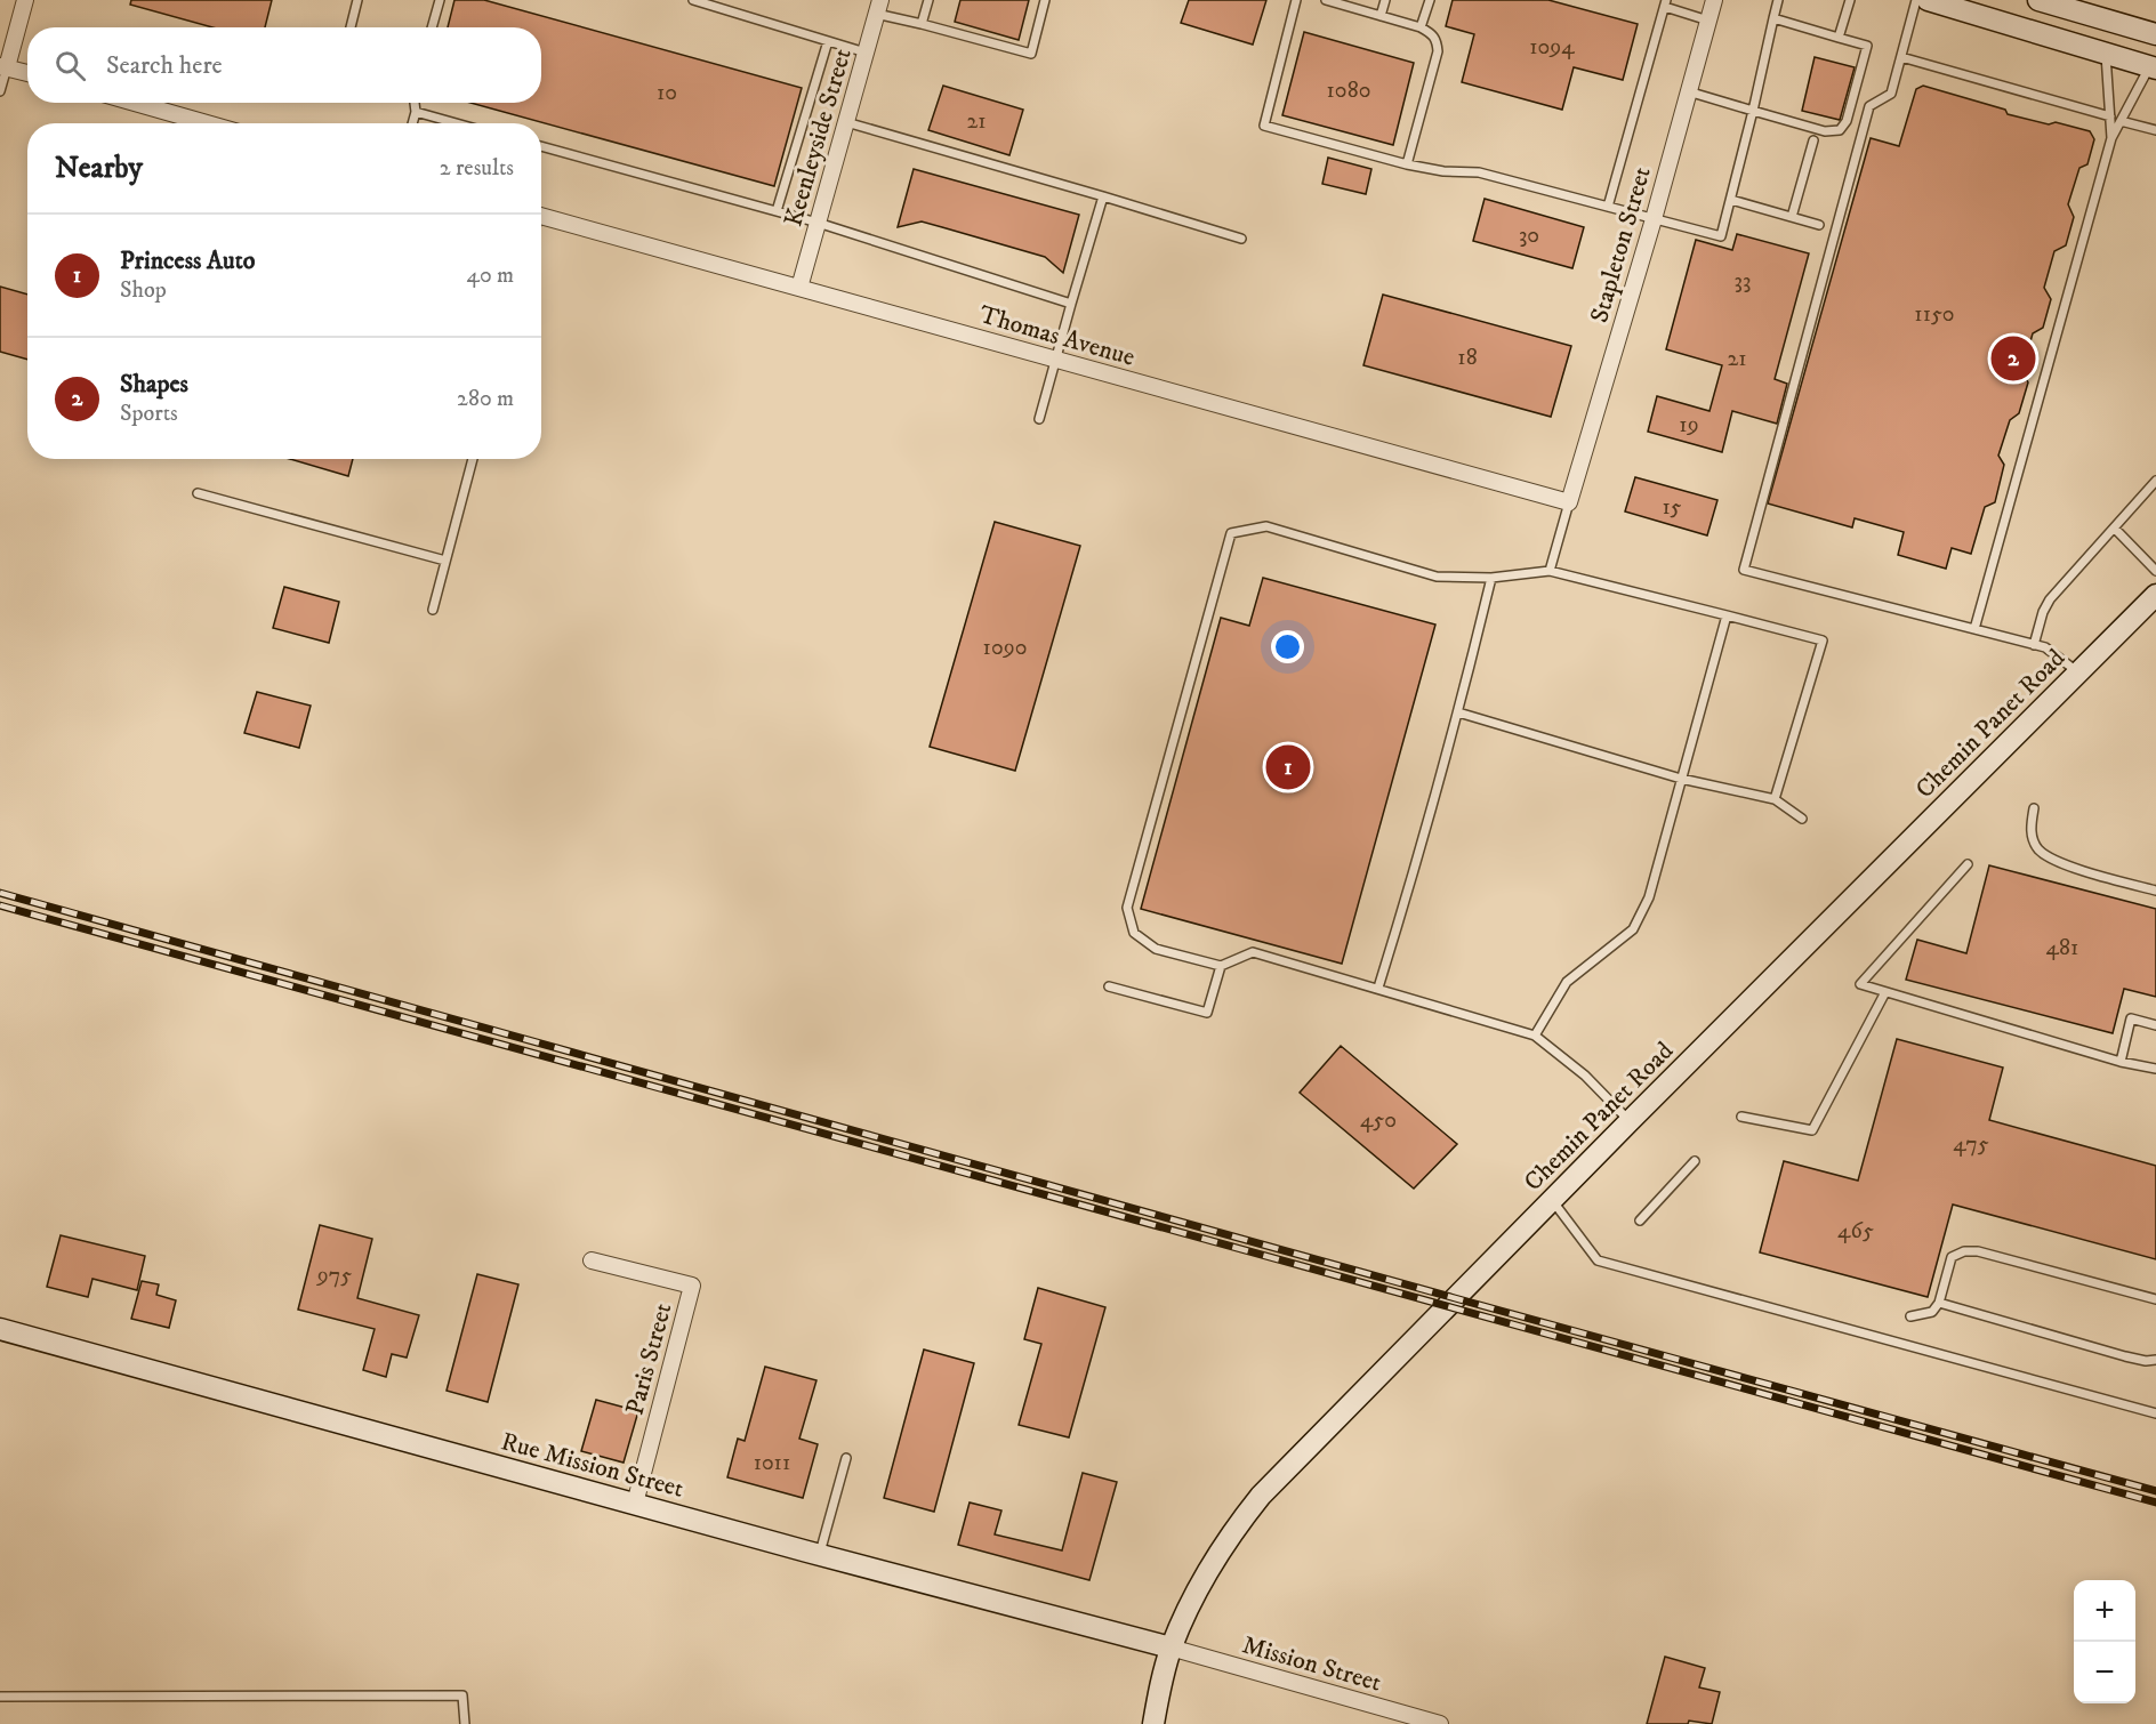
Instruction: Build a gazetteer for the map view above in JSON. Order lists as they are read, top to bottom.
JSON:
{
  "streets": {
    "street": [
      "Keenleyside Street",
      "Stapleton Street",
      "Thomas Avenue",
      "Chemin Panet Road",
      "Paris Street",
      "Rue Mission Street",
      "Mission Street"
    ]
  },
  "crossings": [
    ["Keenleyside Street", "Thomas Avenue"],
    ["Stapleton Street", "Thomas Avenue"],
    ["Chemin Panet Road", "Rue Mission Street"],
    ["Chemin Panet Road", "Mission Street"],
    ["Paris Street", "Rue Mission Street"],
    ["Rue Mission Street", "Mission Street"]
  ],
  "house_numbers": [
    "1094",
    "1080",
    "10",
    "21",
    "30",
    "33",
    "1150",
    "18",
    "21",
    "19",
    "15",
    "1090",
    "481",
    "450",
    "475",
    "465",
    "975",
    "1011"
  ],
  "page": {
    "search": "Search here",
    "heading": ["Nearby", "2 results"],
    "list": [
      {
        "mark": "1",
        "name": "Princess Auto",
        "note": "Shop",
        "value": "40 m"
      },
      {
        "mark": "2",
        "name": "Shapes",
        "note": "Sports",
        "value": "280 m"
      }
    ],
    "pins": ["2", "1"],
    "map_buttons": ["+", "−"]
  }
}
